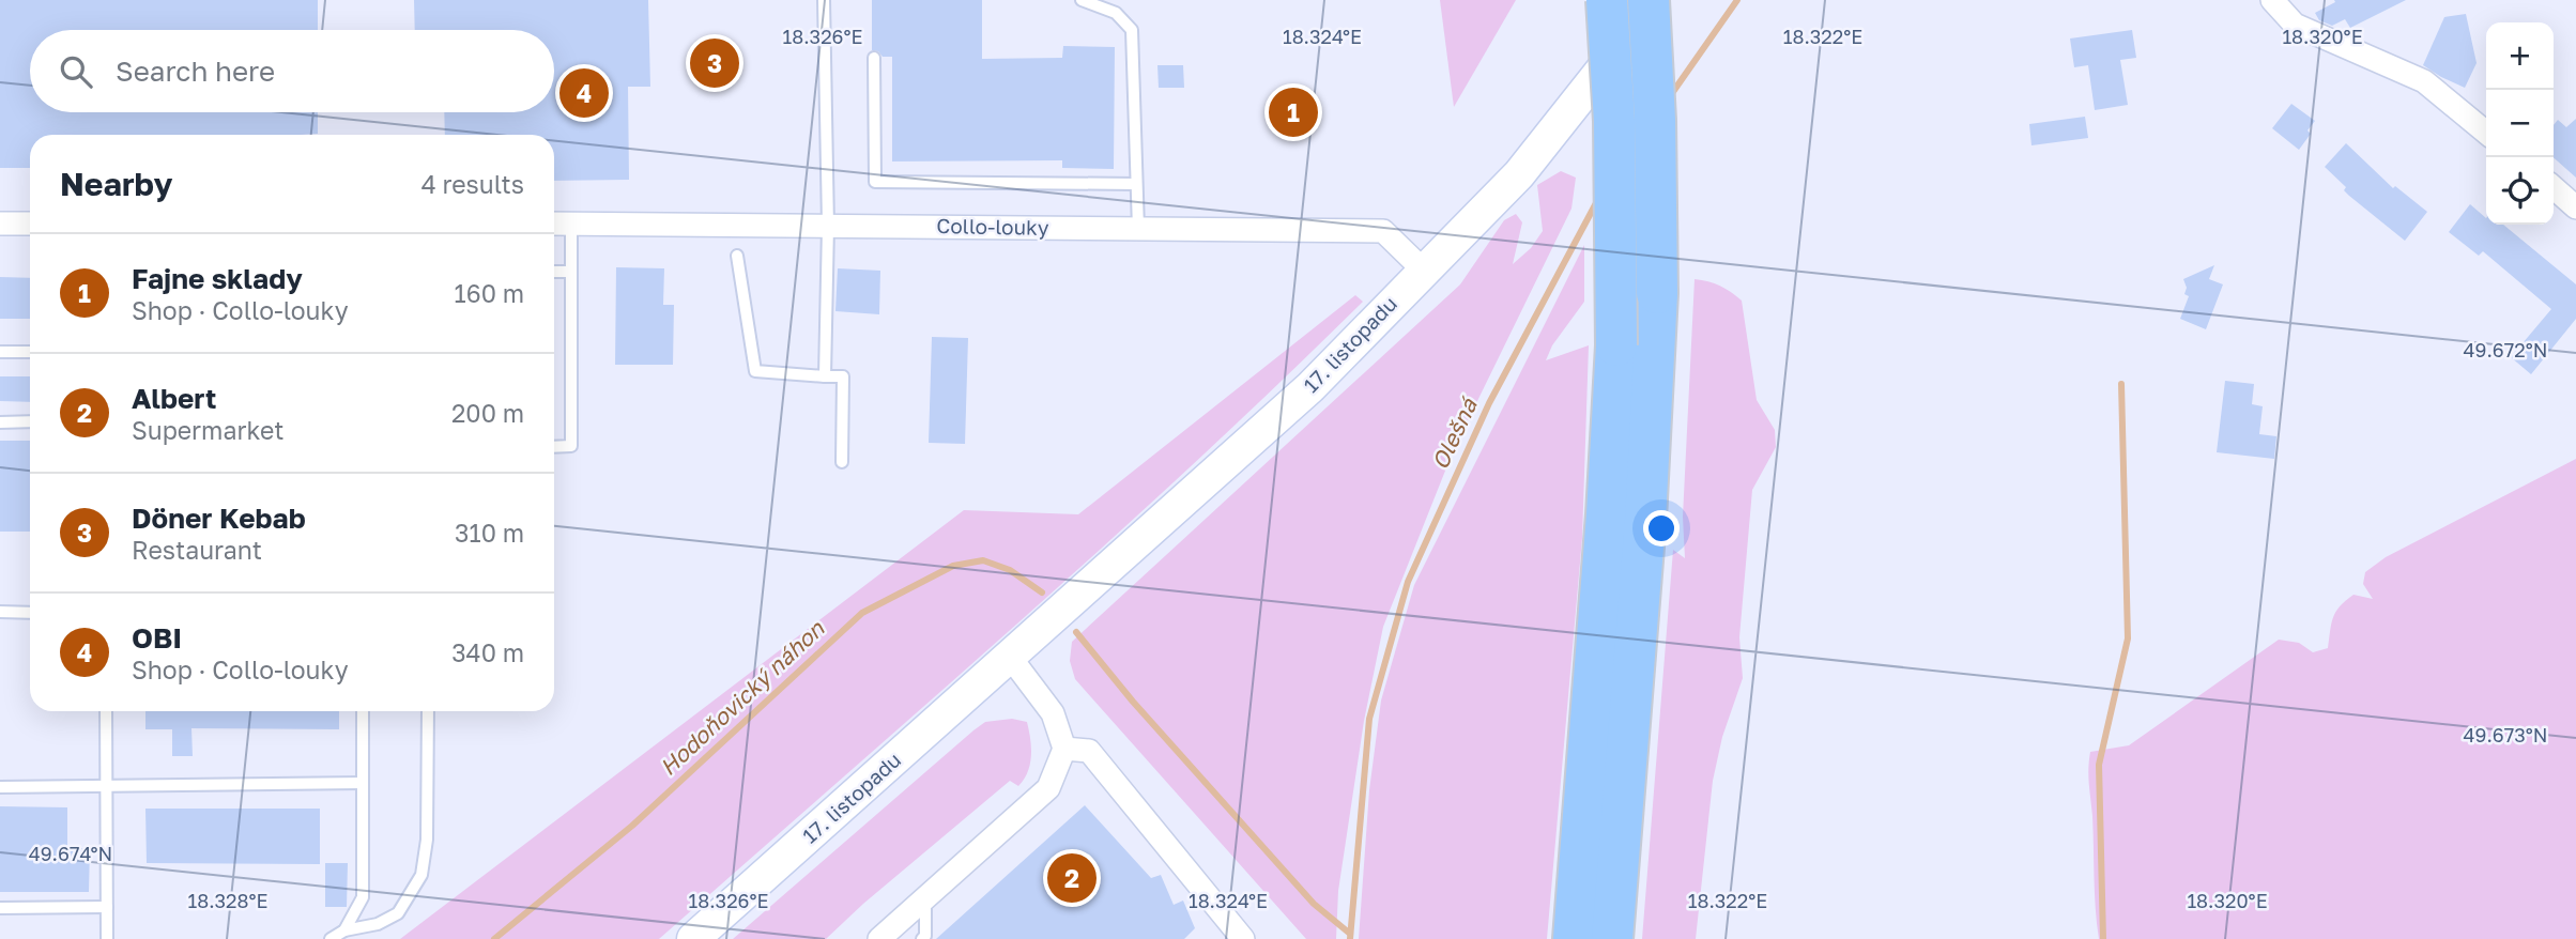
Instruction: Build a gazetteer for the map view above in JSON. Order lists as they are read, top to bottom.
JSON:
{
  "streets": {
    "main road": ["17. listopadu"],
    "street": ["Collo-louky"]
  },
  "crossings": [
    ["Collo-louky", "17. listopadu"]
  ],
  "water": ["Olešná", "Hodoňovický náhon"],
  "page": {
    "map_buttons": ["+", "−"],
    "search": "Search here",
    "pins": [
      "3",
      "4",
      "1",
      "2"
    ],
    "heading": ["Nearby", "4 results"],
    "list": [
      {
        "mark": "1",
        "name": "Fajne sklady",
        "note": "Shop · Collo-louky",
        "value": "160 m"
      },
      {
        "mark": "2",
        "name": "Albert",
        "note": "Supermarket",
        "value": "200 m"
      },
      {
        "mark": "3",
        "name": "Döner Kebab",
        "note": "Restaurant",
        "value": "310 m"
      },
      {
        "mark": "4",
        "name": "OBI",
        "note": "Shop · Collo-louky",
        "value": "340 m"
      }
    ]
  },
  "coordinates": [
    "18.326°E",
    "18.324°E",
    "18.322°E",
    "18.320°E",
    "49.672°N",
    "49.673°N",
    "49.674°N",
    "18.328°E"
  ]
}
